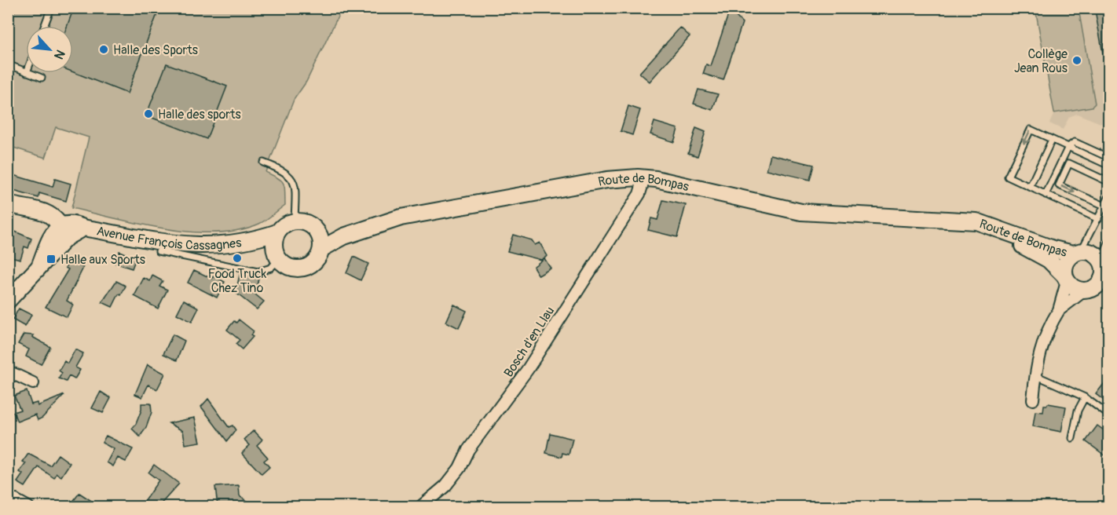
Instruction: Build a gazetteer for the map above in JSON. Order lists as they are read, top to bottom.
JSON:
{
  "streets": {
    "main road": ["Route de Bompas", "Avenue François Cassagnes"],
    "street": ["Bosch d'en Llau"]
  },
  "crossings": [
    ["Route de Bompas", "Avenue François Cassagnes"],
    ["Route de Bompas", "Bosch d'en Llau"]
  ],
  "places": {
    "other": [
      "Halle des Sports",
      "Collège Jean Rous",
      "Halle des sports",
      "Food Truck Chez Tino"
    ],
    "transit": ["Halle aux Sports"]
  },
  "north": "bottom right"
}
